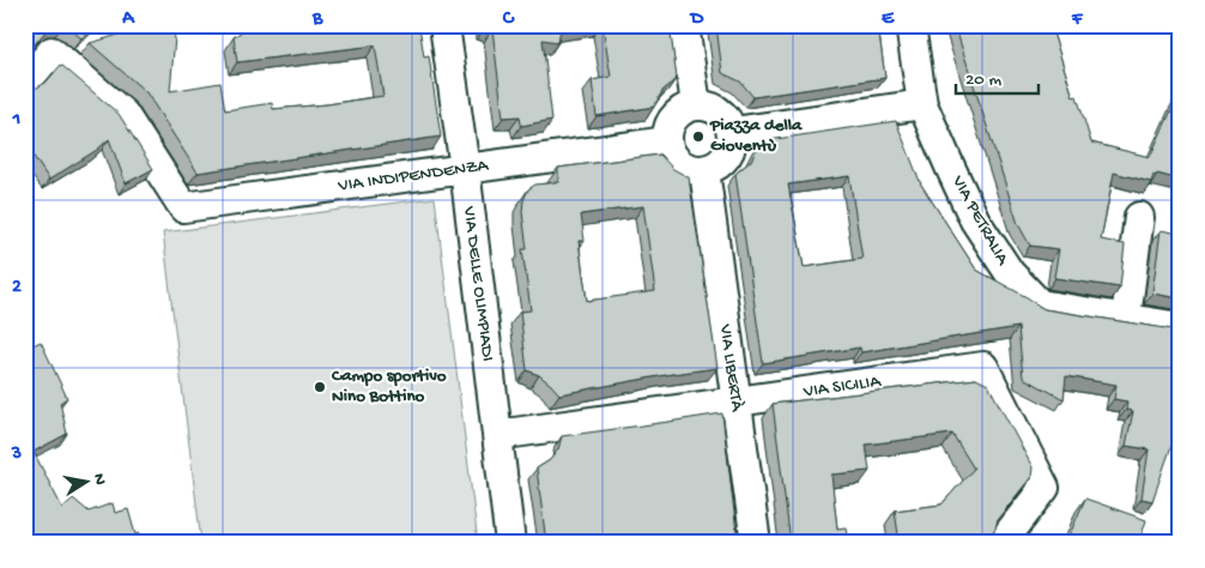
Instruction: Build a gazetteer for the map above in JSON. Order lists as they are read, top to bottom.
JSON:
{
  "streets": {
    "street": [
      "VIA INDIPENDENZA",
      "VIA PETRALIA",
      "VIA DELLE OLIMPIADI",
      "VIA LIBERTÀ",
      "VIA SICILIA"
    ]
  },
  "crossings": [
    ["VIA INDIPENDENZA", "VIA DELLE OLIMPIADI"],
    ["VIA DELLE OLIMPIADI", "VIA SICILIA"],
    ["VIA LIBERTÀ", "VIA SICILIA"]
  ],
  "places": ["Piazza della Gioventù", "Campo sportivo Nino Bottino"],
  "scale_bar": "20 m",
  "north": "right",
  "grid": {
    "columns": [
      "A",
      "B",
      "C",
      "D",
      "E",
      "F"
    ],
    "rows": ["1", "2", "3"]
  }
}
